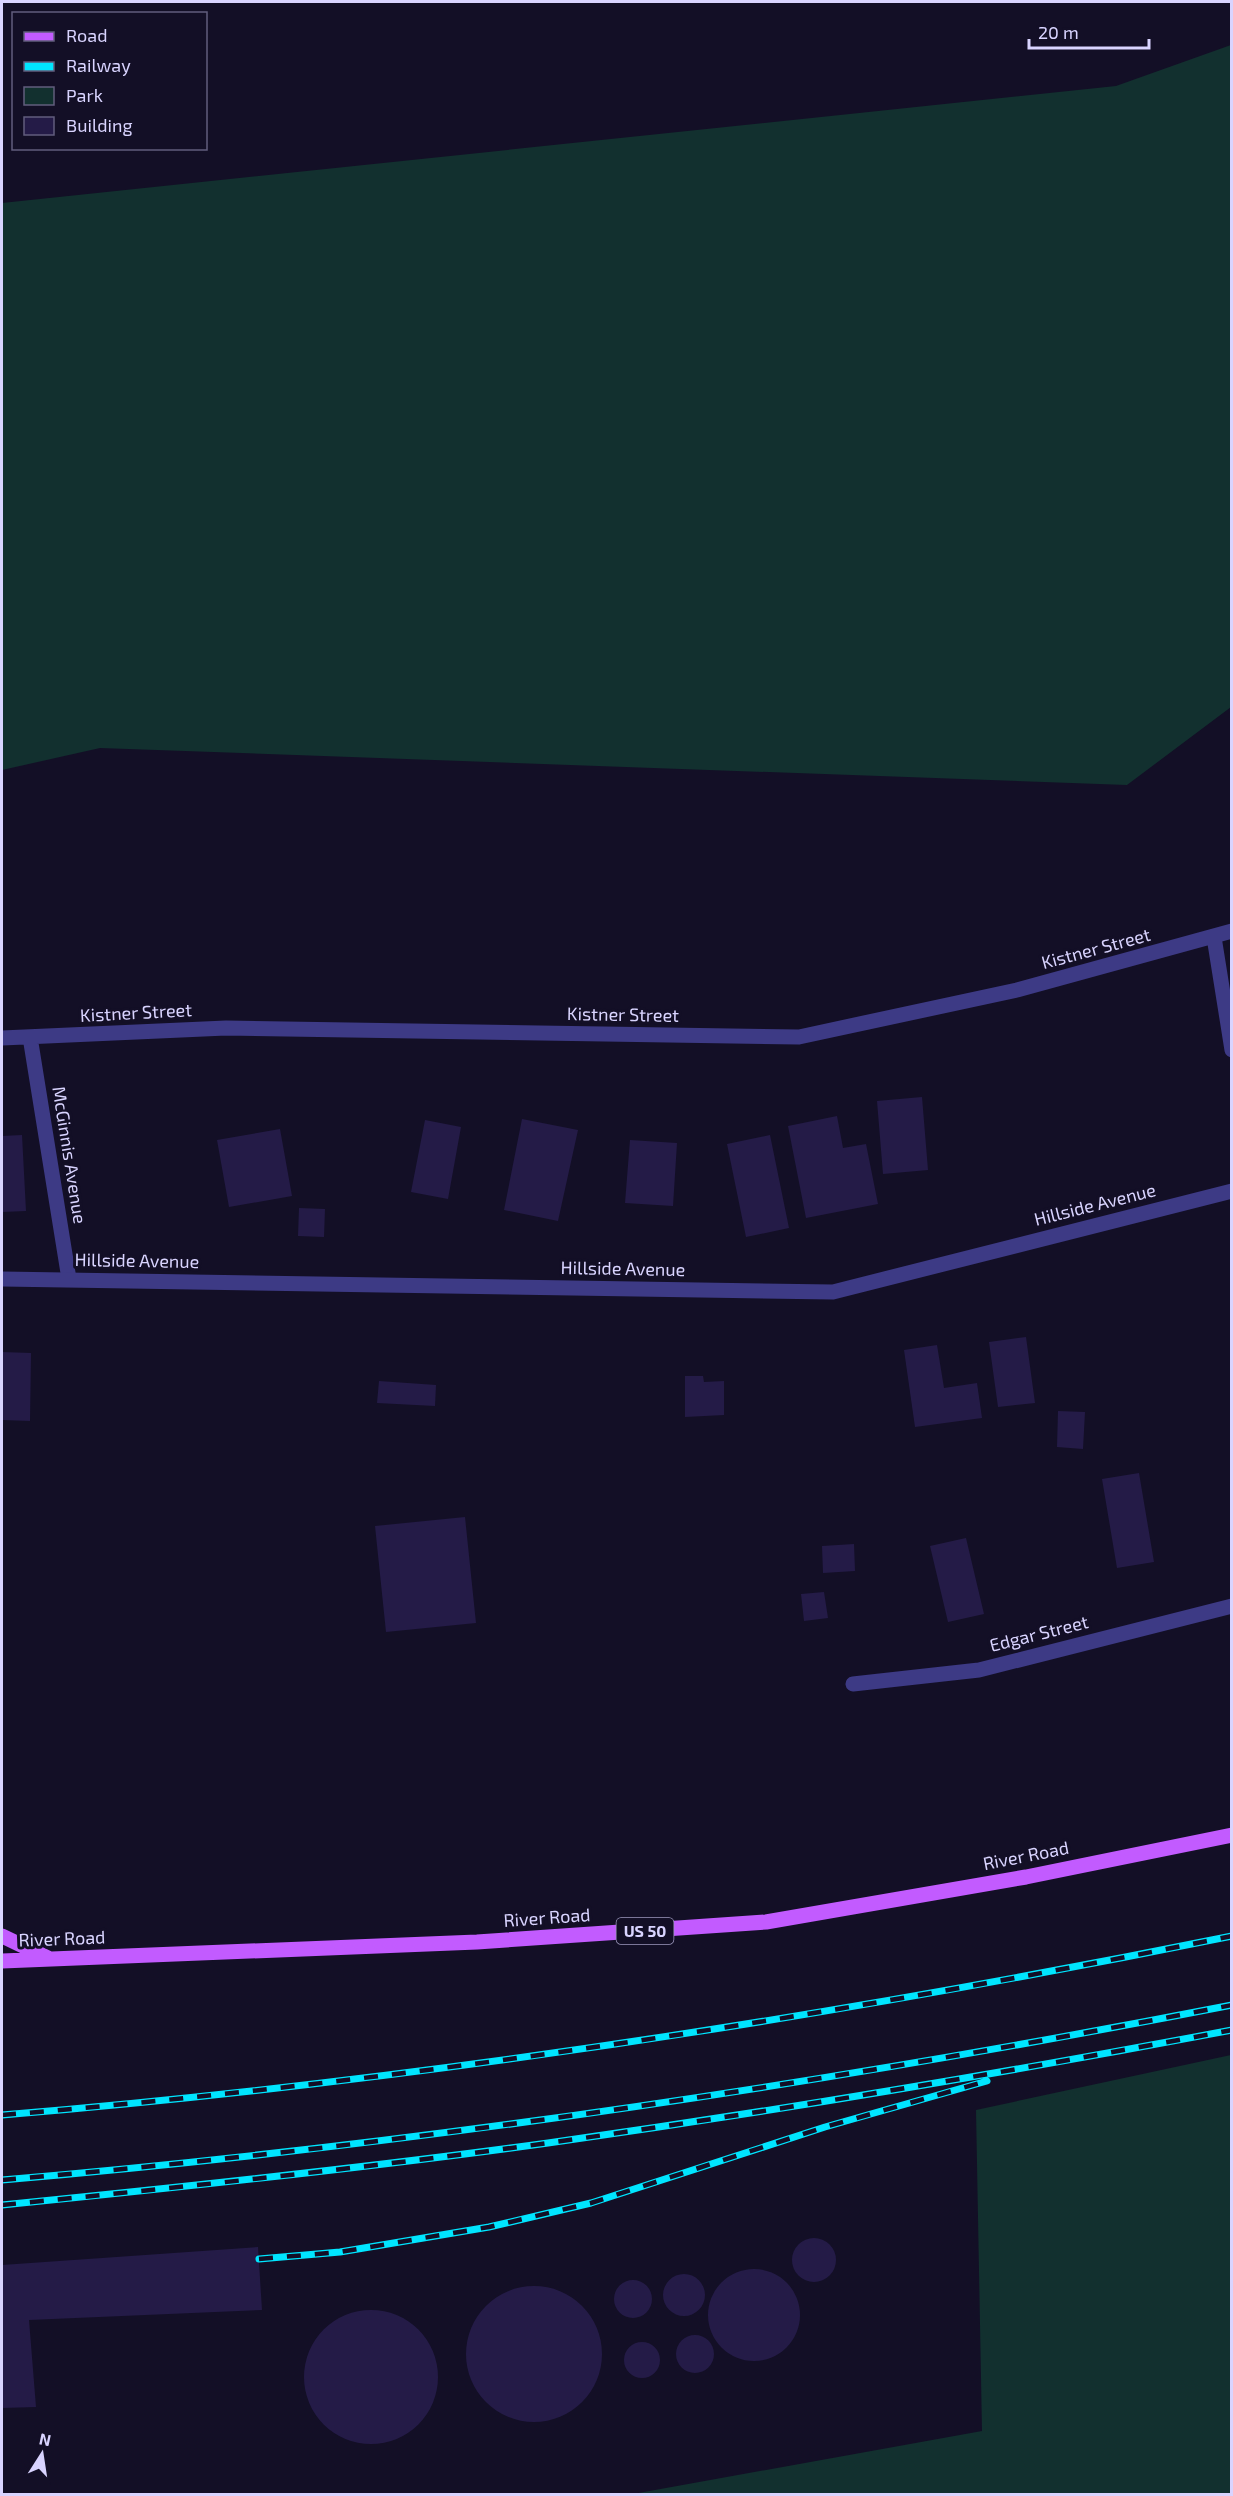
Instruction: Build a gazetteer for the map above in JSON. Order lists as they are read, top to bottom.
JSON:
{
  "streets": {
    "main road": ["River Road", "US 50"],
    "street": [
      "Kistner Street",
      "McGinnis Avenue",
      "Hillside Avenue",
      "Edgar Street"
    ]
  },
  "crossings": [
    ["Kistner Street", "McGinnis Avenue"],
    ["McGinnis Avenue", "Hillside Avenue"]
  ],
  "legend": [
    "Road",
    "Railway",
    "Park",
    "Building"
  ],
  "scale_bar": "20 m",
  "north": "top"
}
